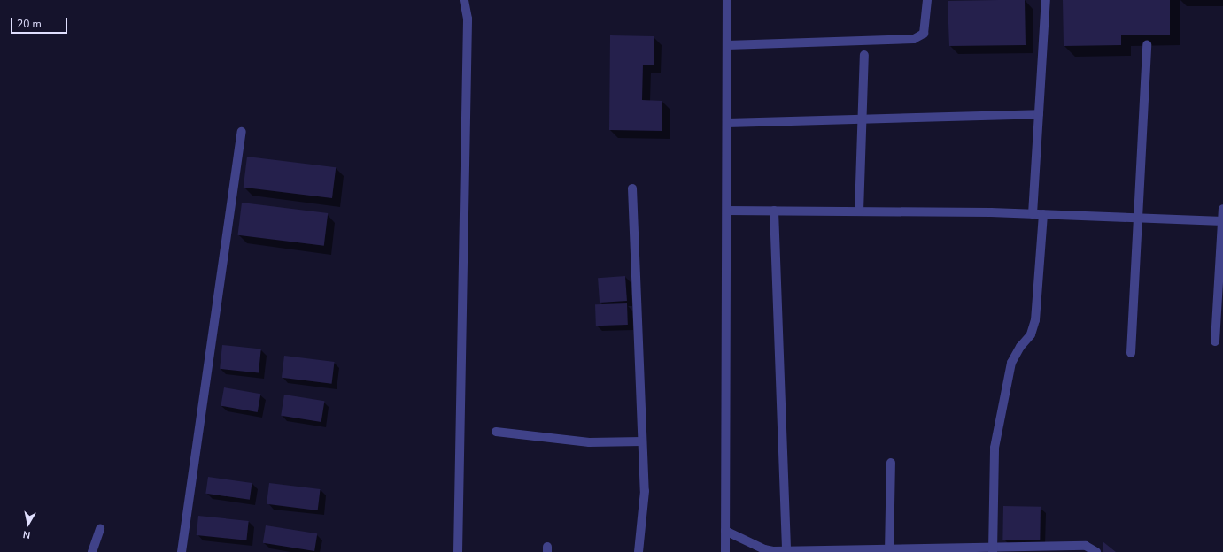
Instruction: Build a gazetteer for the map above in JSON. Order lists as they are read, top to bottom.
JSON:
{
  "scale_bar": "20 m",
  "north": "bottom"
}
